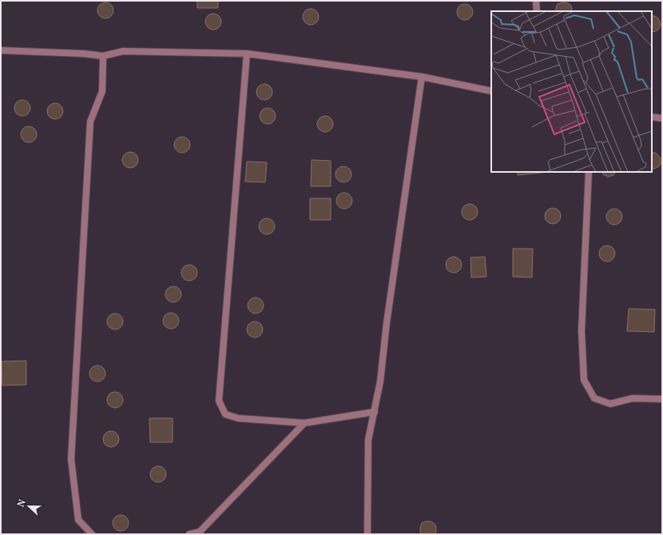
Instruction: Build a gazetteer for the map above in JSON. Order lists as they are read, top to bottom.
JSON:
{
  "north": "left"
}
